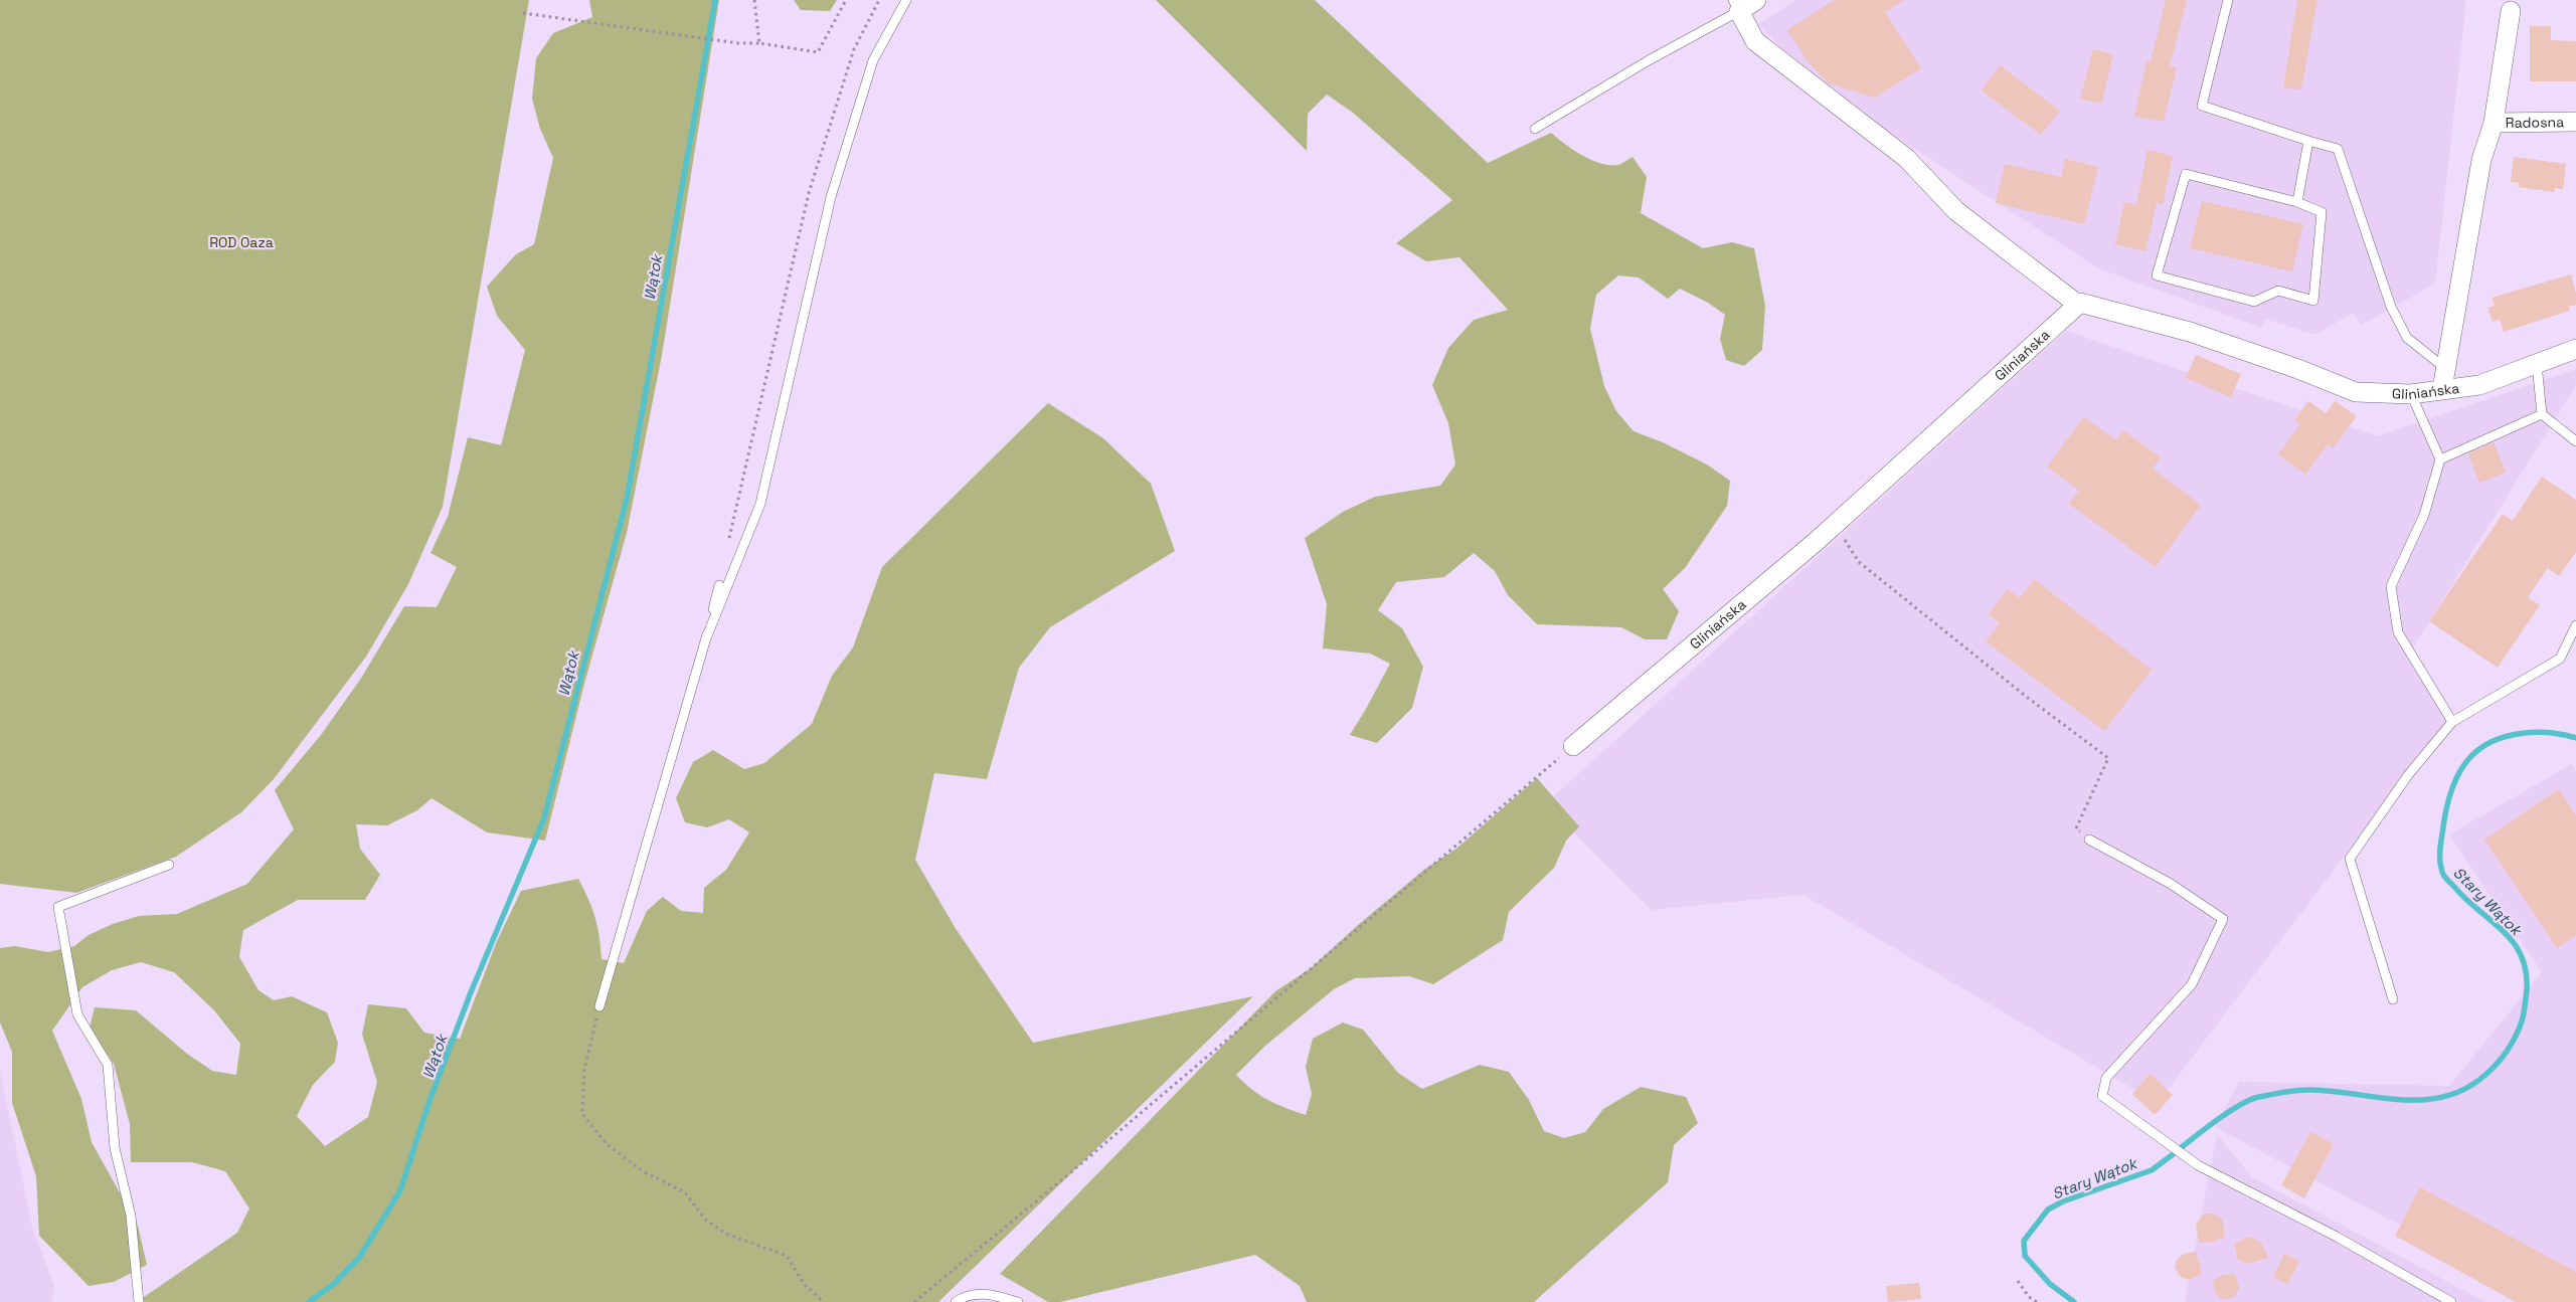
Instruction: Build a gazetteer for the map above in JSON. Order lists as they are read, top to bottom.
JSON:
{
  "streets": {
    "street": ["Radosna", "Gliniańska"]
  },
  "water": ["Wątok", "Stary Wątok"],
  "parks": ["ROD Oaza"]
}
